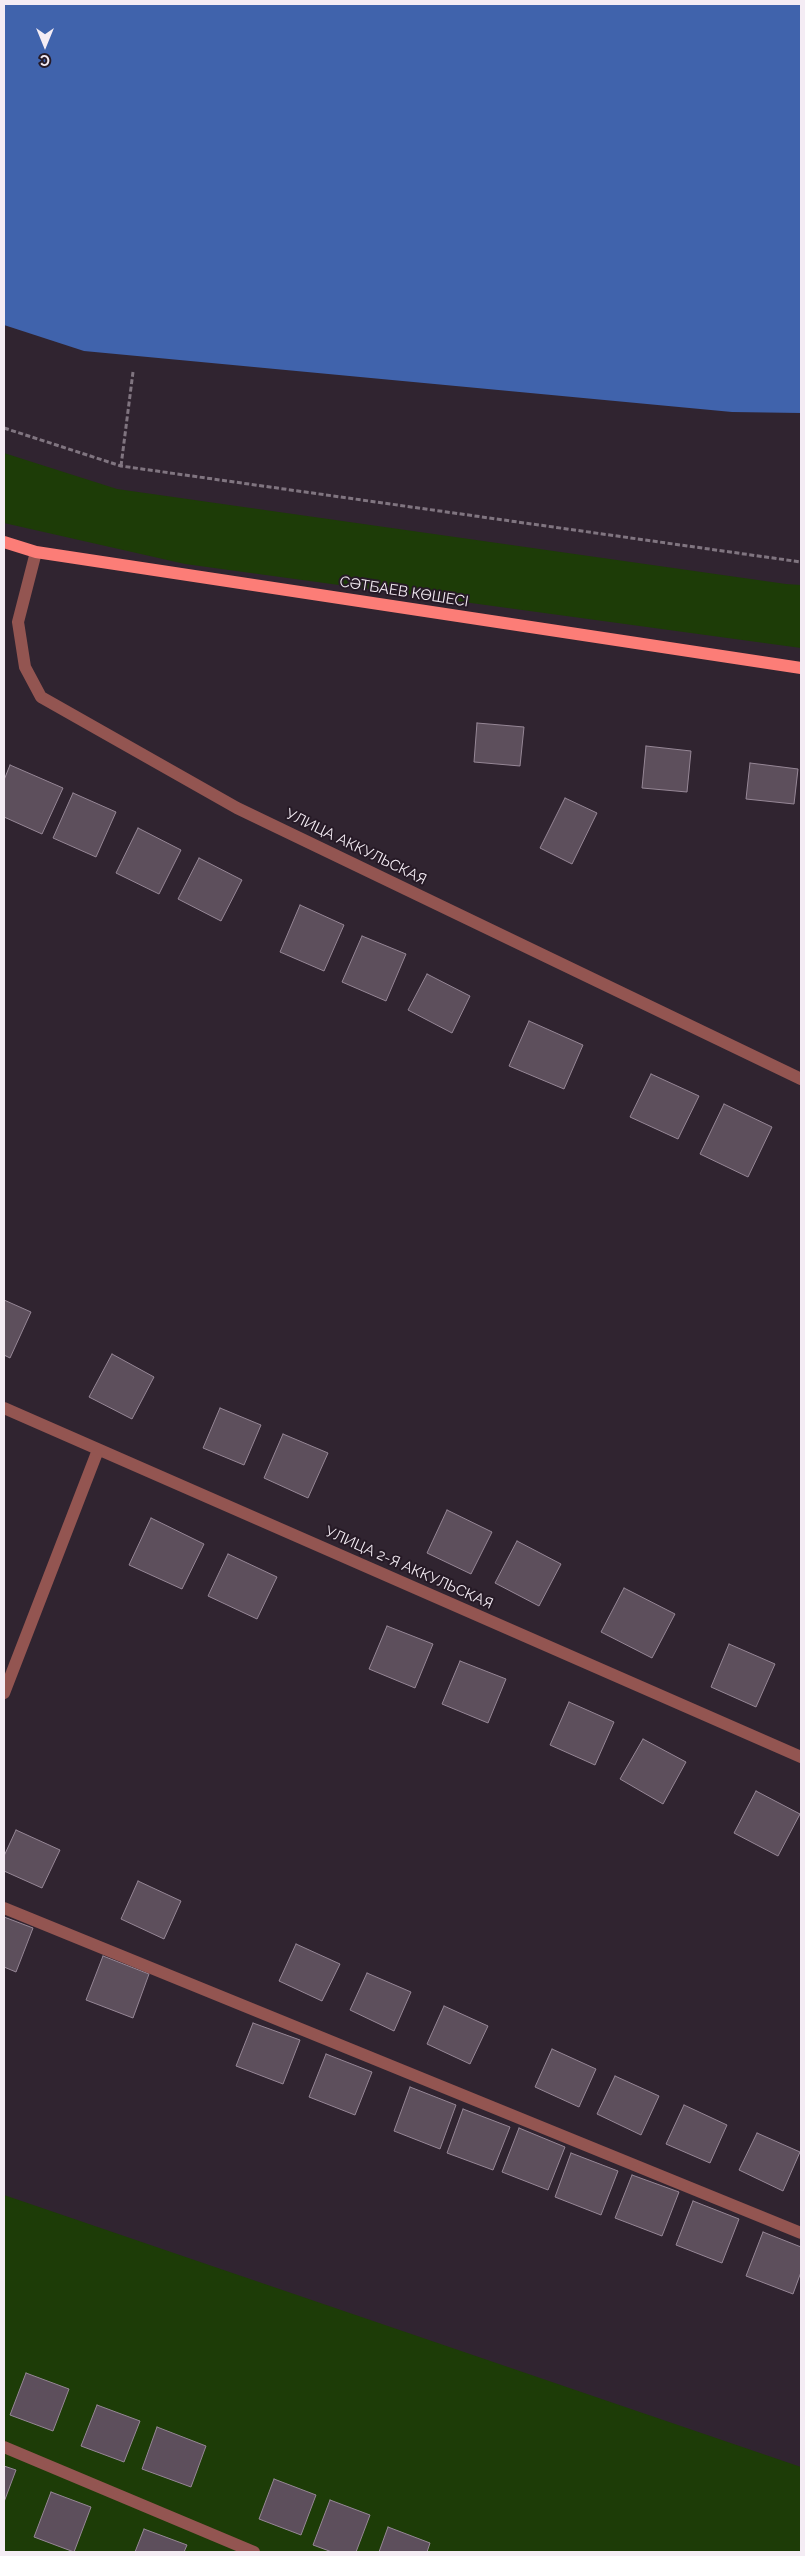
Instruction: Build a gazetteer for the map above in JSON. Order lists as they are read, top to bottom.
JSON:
{
  "streets": {
    "main road": ["СӘТБАЕВ КӨШЕСІ"],
    "street": ["УЛИЦА АККУЛЬСКАЯ", "УЛИЦА 2-Я АККУЛЬСКАЯ"]
  },
  "crossings": [
    ["СӘТБАЕВ КӨШЕСІ", "УЛИЦА АККУЛЬСКАЯ"]
  ],
  "north": "bottom"
}
